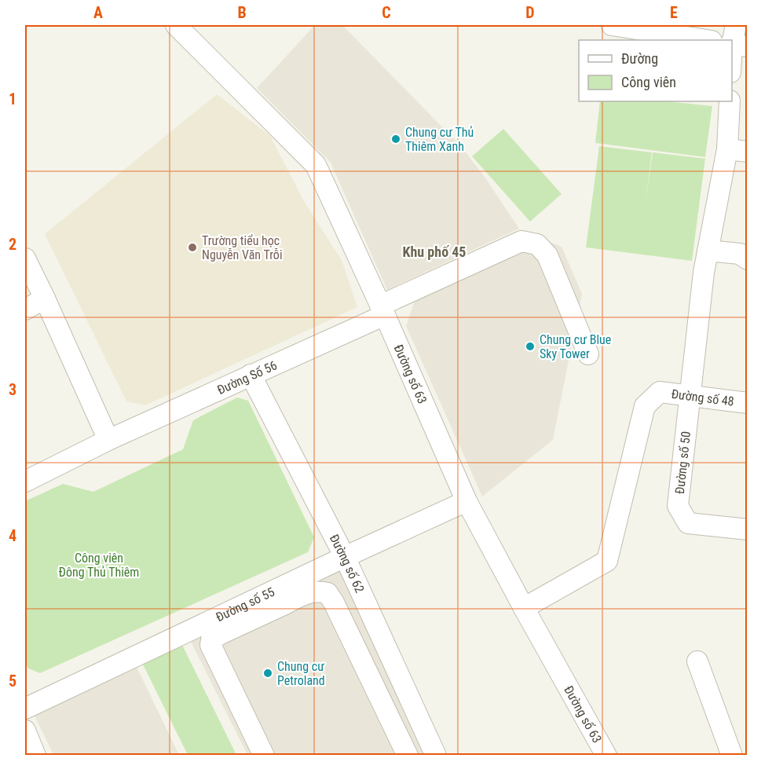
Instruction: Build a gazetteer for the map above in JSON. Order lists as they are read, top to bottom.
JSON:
{
  "streets": {
    "street": [
      "Đường số 63",
      "Đường Số 56",
      "Đường số 48",
      "Đường số 50",
      "Đường số 62",
      "Đường số 55"
    ]
  },
  "crossings": [
    ["Đường số 63", "Đường Số 56"],
    ["Đường số 63", "Đường số 48"],
    ["Đường số 63", "Đường số 55"],
    ["Đường Số 56", "Đường số 62"],
    ["Đường số 48", "Đường số 50"],
    ["Đường số 62", "Đường số 55"]
  ],
  "districts": ["Khu phố 45"],
  "parks": ["Công viên Đông Thủ Thiêm"],
  "places": [
    "Chung cư Thủ Thiêm Xanh",
    "Trường tiểu học Nguyễn Văn Trỗi",
    "Chung cư Blue Sky Tower",
    "Chung cư Petroland"
  ],
  "legend": ["Đường", "Công viên"],
  "grid": {
    "columns": [
      "A",
      "B",
      "C",
      "D",
      "E"
    ],
    "rows": [
      "1",
      "2",
      "3",
      "4",
      "5"
    ]
  }
}
